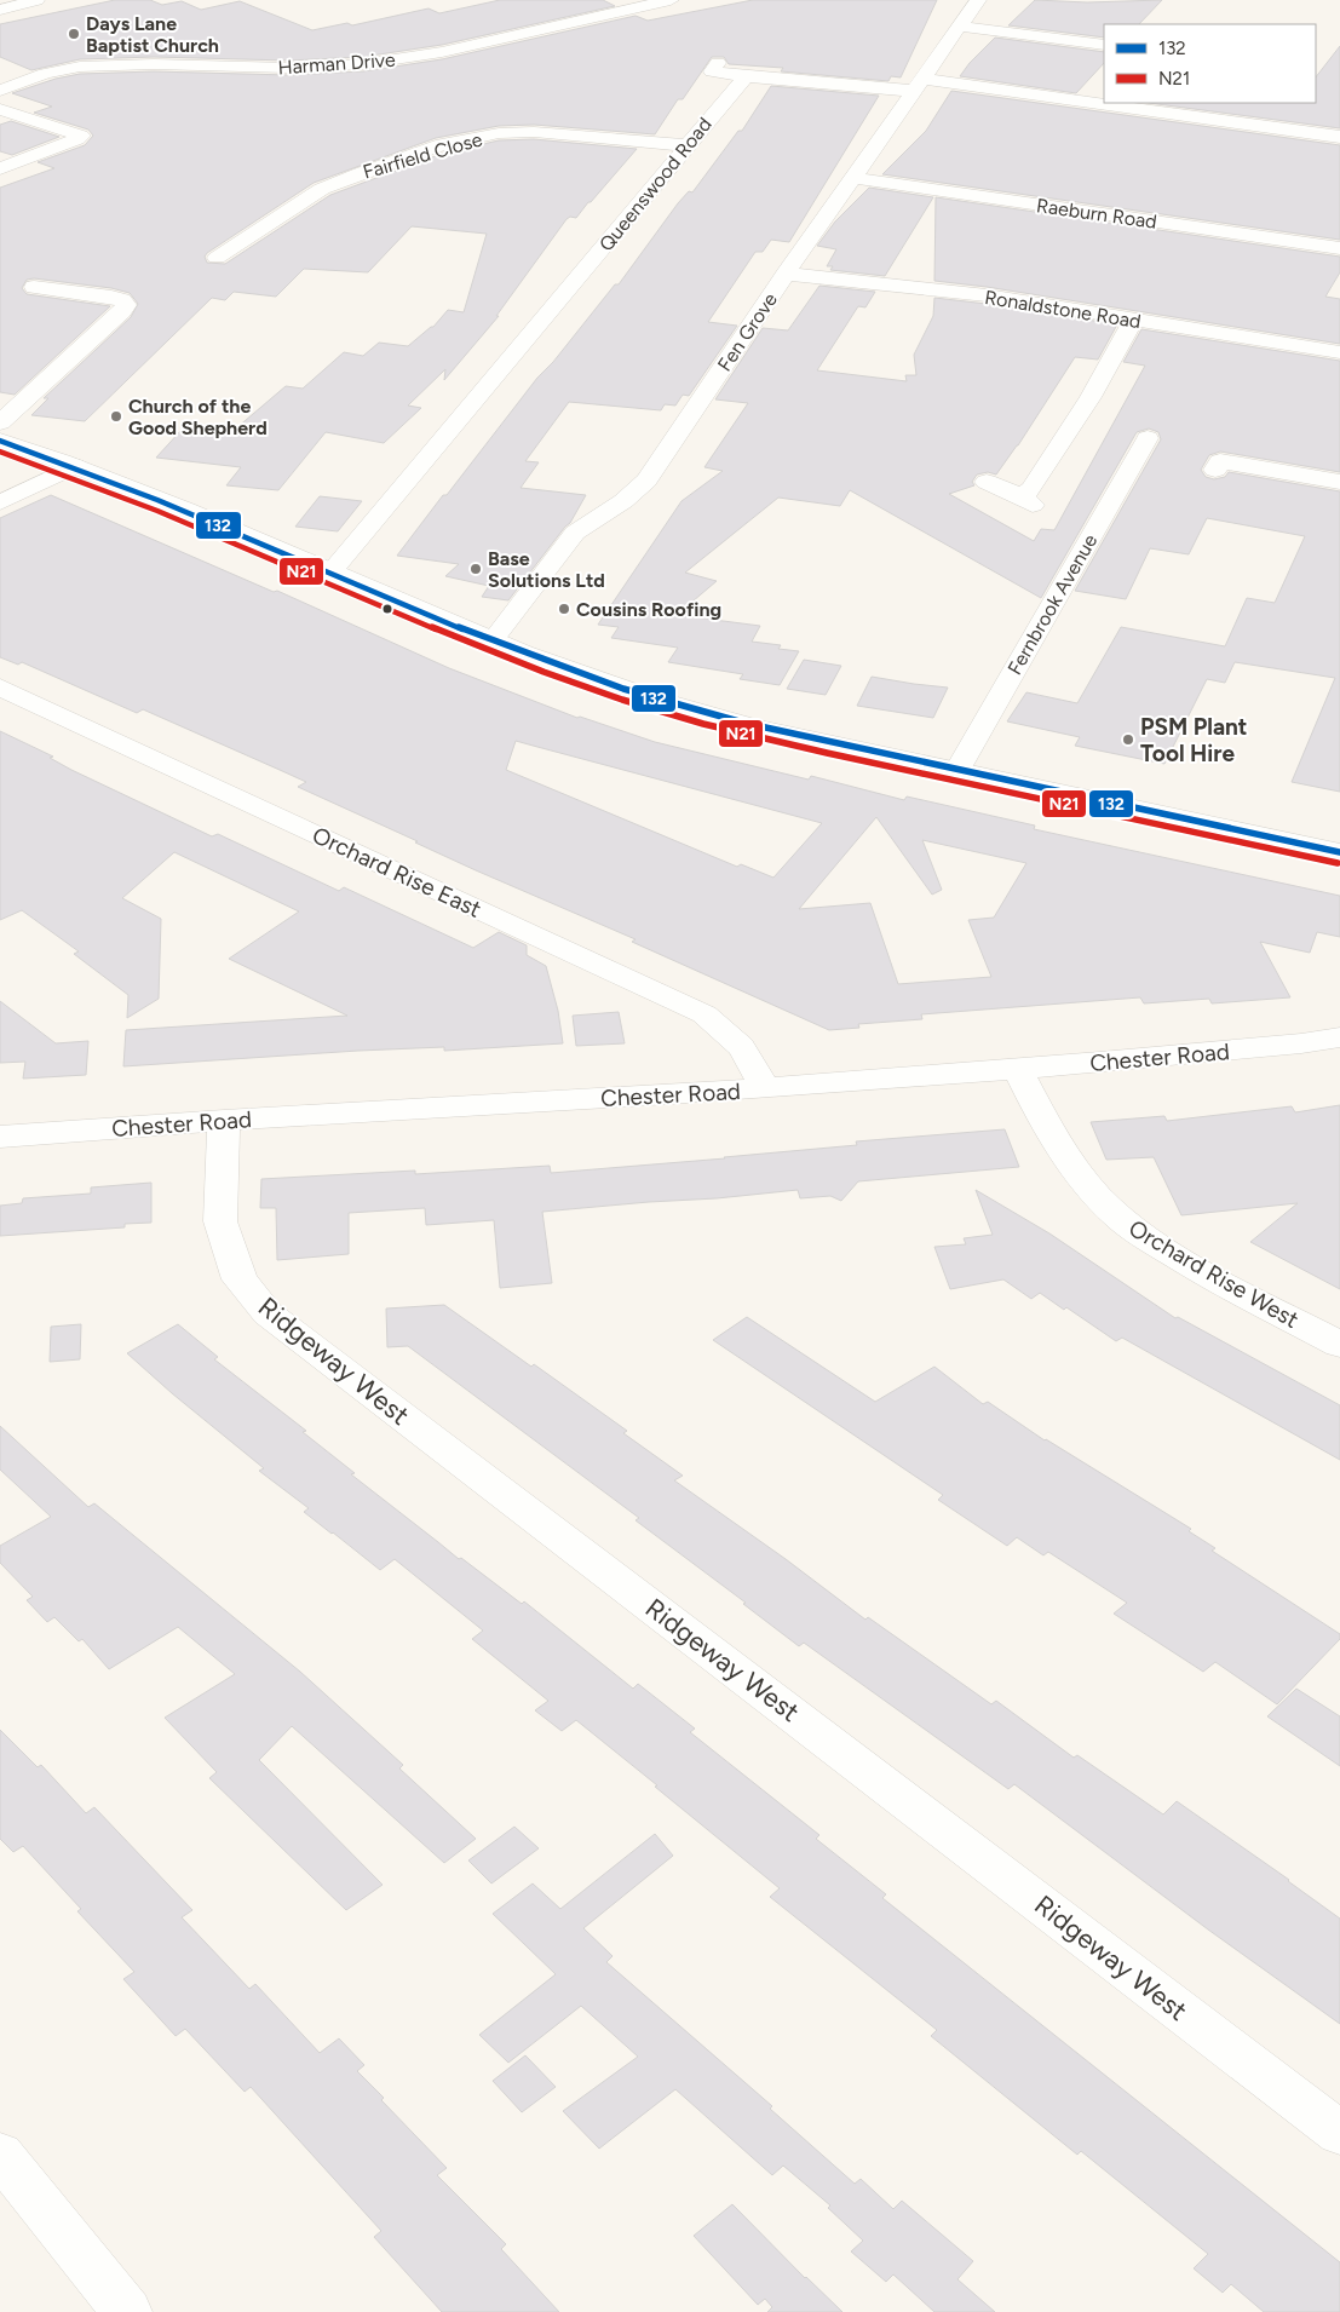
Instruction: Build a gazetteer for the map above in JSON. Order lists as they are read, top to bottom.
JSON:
{
  "streets": {
    "main road": [
      "Harman Drive",
      "Fairfield Close",
      "Queenswood Road",
      "Raeburn Road",
      "Ronaldstone Road",
      "Fen Grove",
      "Fernbrook Avenue",
      "Orchard Rise East",
      "Chester Road",
      "Orchard Rise West",
      "Ridgeway West"
    ]
  },
  "crossings": [
    ["Fairfield Close", "Queenswood Road"],
    ["Raeburn Road", "Fen Grove"],
    ["Ronaldstone Road", "Fen Grove"],
    ["Orchard Rise East", "Chester Road"],
    ["Chester Road", "Orchard Rise West"],
    ["Chester Road", "Ridgeway West"]
  ],
  "places": [
    "Days Lane Baptist Church",
    "Church of the Good Shepherd",
    "Base Solutions Ltd",
    "Cousins Roofing",
    "PSM Plant Tool Hire"
  ],
  "lines": ["transit line 132", "transit line N21"],
  "legend": ["132", "N21"]
}
